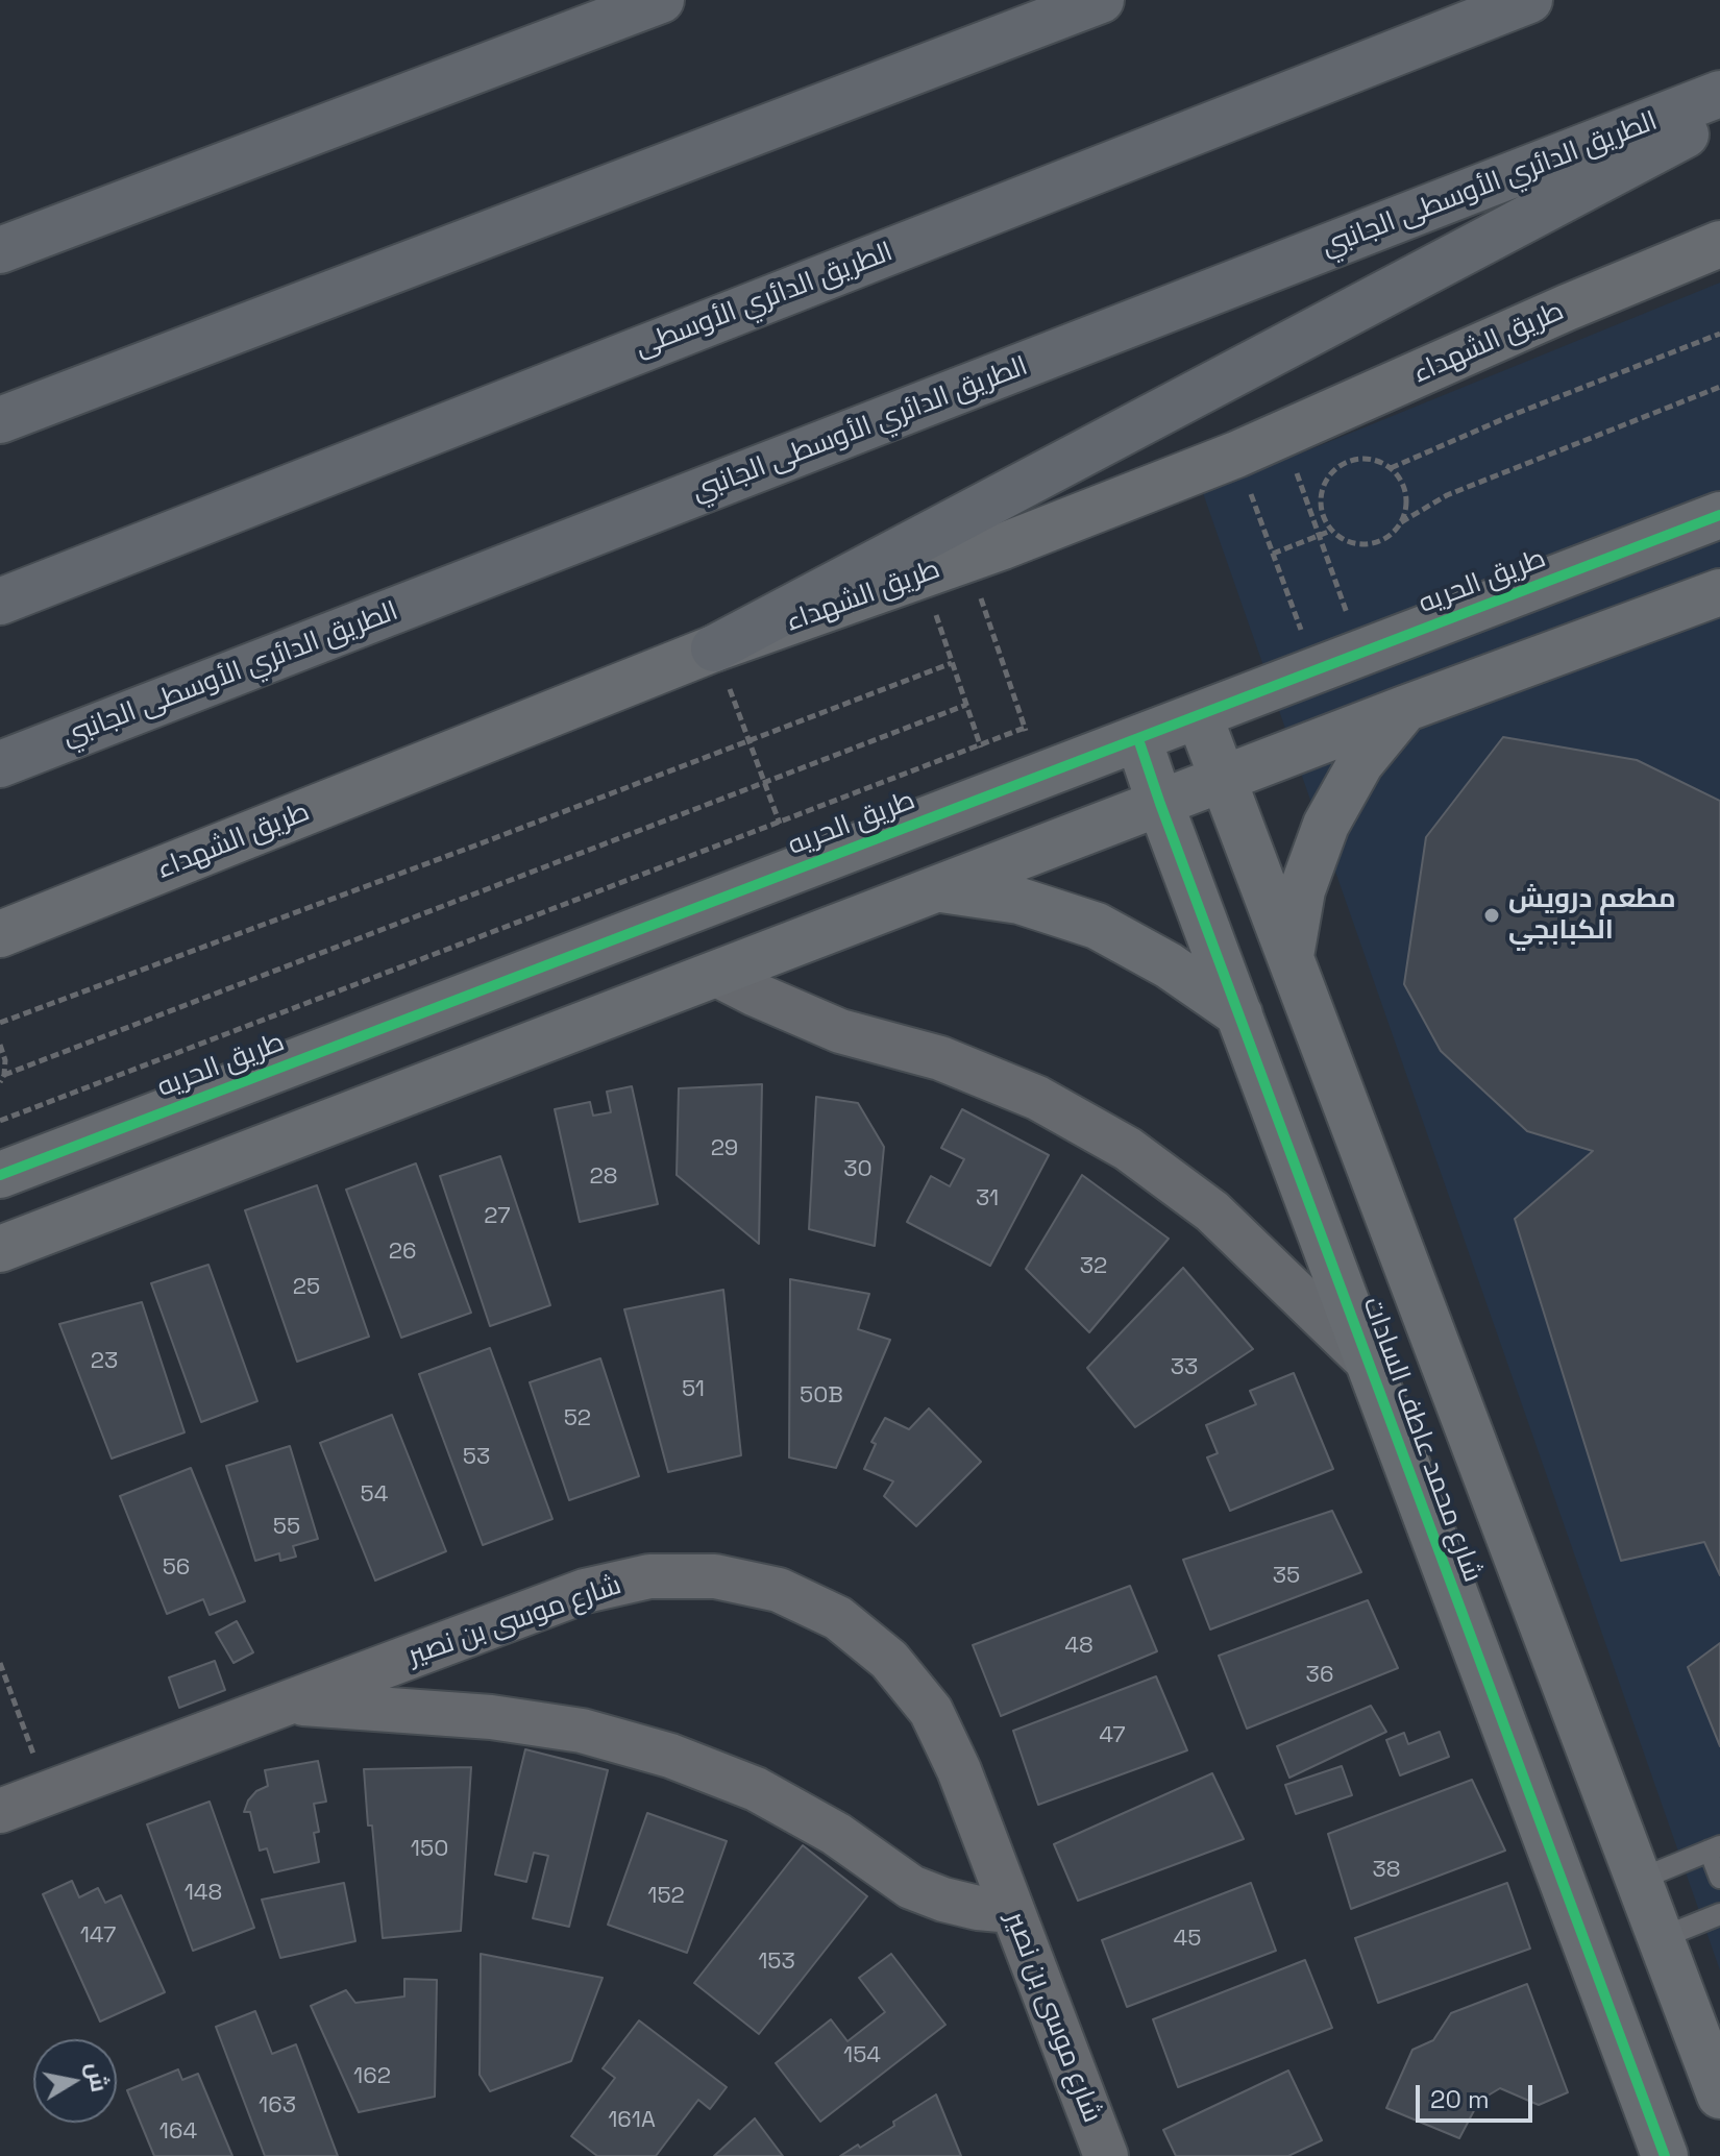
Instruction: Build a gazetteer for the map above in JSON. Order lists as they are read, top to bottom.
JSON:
{
  "streets": {
    "highway": ["الطريق الدائري الأوسطى الجانبي", "الطريق الدائري الأوسطى"],
    "street": [
      "طريق الشهداء",
      "طريق الحريه",
      "شارع محمد عاطف السادات",
      "شارع موسى بن نصير"
    ]
  },
  "crossings": [
    ["طريق الحريه", "شارع محمد عاطف السادات"]
  ],
  "places": ["مطعم درويش الكبابجي"],
  "house_numbers": [
    "29",
    "30",
    "28",
    "31",
    "27",
    "26",
    "32",
    "25",
    "23",
    "33",
    "51",
    "50B",
    "52",
    "53",
    "54",
    "55",
    "56",
    "35",
    "48",
    "36",
    "47",
    "150",
    "38",
    "148",
    "152",
    "147",
    "45",
    "153",
    "154",
    "162",
    "163",
    "161A",
    "164"
  ],
  "scale_bar": "20 m",
  "north": "right"
}
